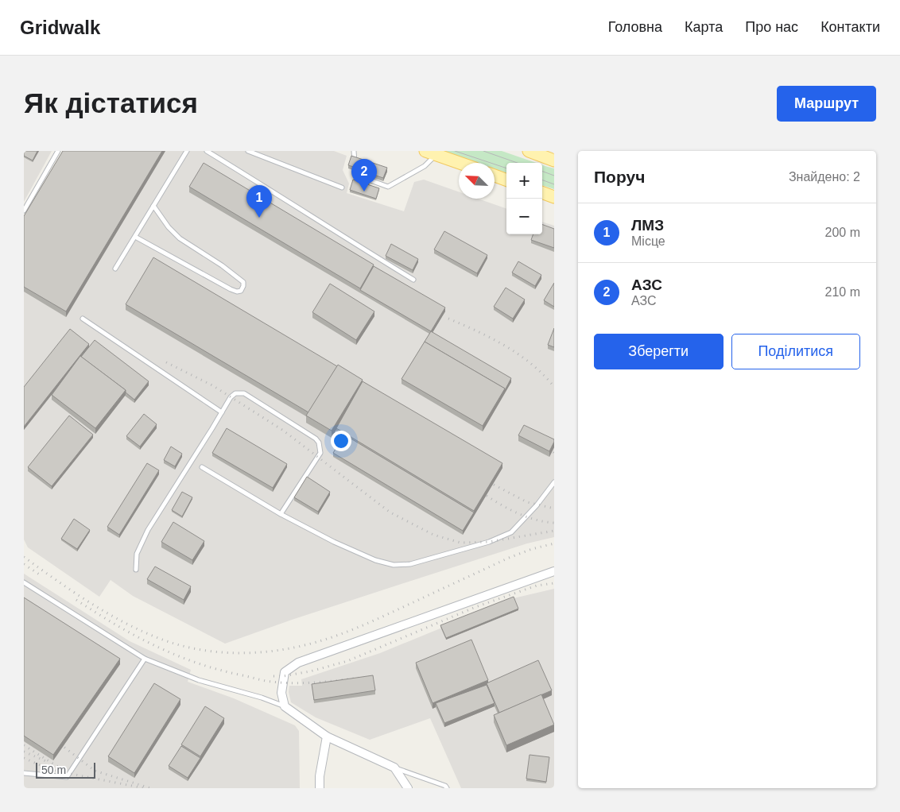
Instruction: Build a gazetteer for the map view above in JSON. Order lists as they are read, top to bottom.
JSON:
{
  "scale_bar": "50 m",
  "north": "top left",
  "page": {
    "header": "Gridwalk",
    "nav": [
      "Головна",
      "Карта",
      "Про нас",
      "Контакти"
    ],
    "buttons": [
      "Маршрут",
      ["Зберегти", "Поділитися"]
    ],
    "title": "Як дістатися",
    "heading": ["Поруч", "Знайдено: 2"],
    "pins": ["2", "1"],
    "map_buttons": ["+", "−"],
    "list": [
      {
        "mark": "1",
        "name": "ЛМЗ",
        "note": "Місце",
        "value": "200 m"
      },
      {
        "mark": "2",
        "name": "АЗС",
        "note": "АЗС",
        "value": "210 m"
      }
    ],
    "scale": "50 m"
  }
}
